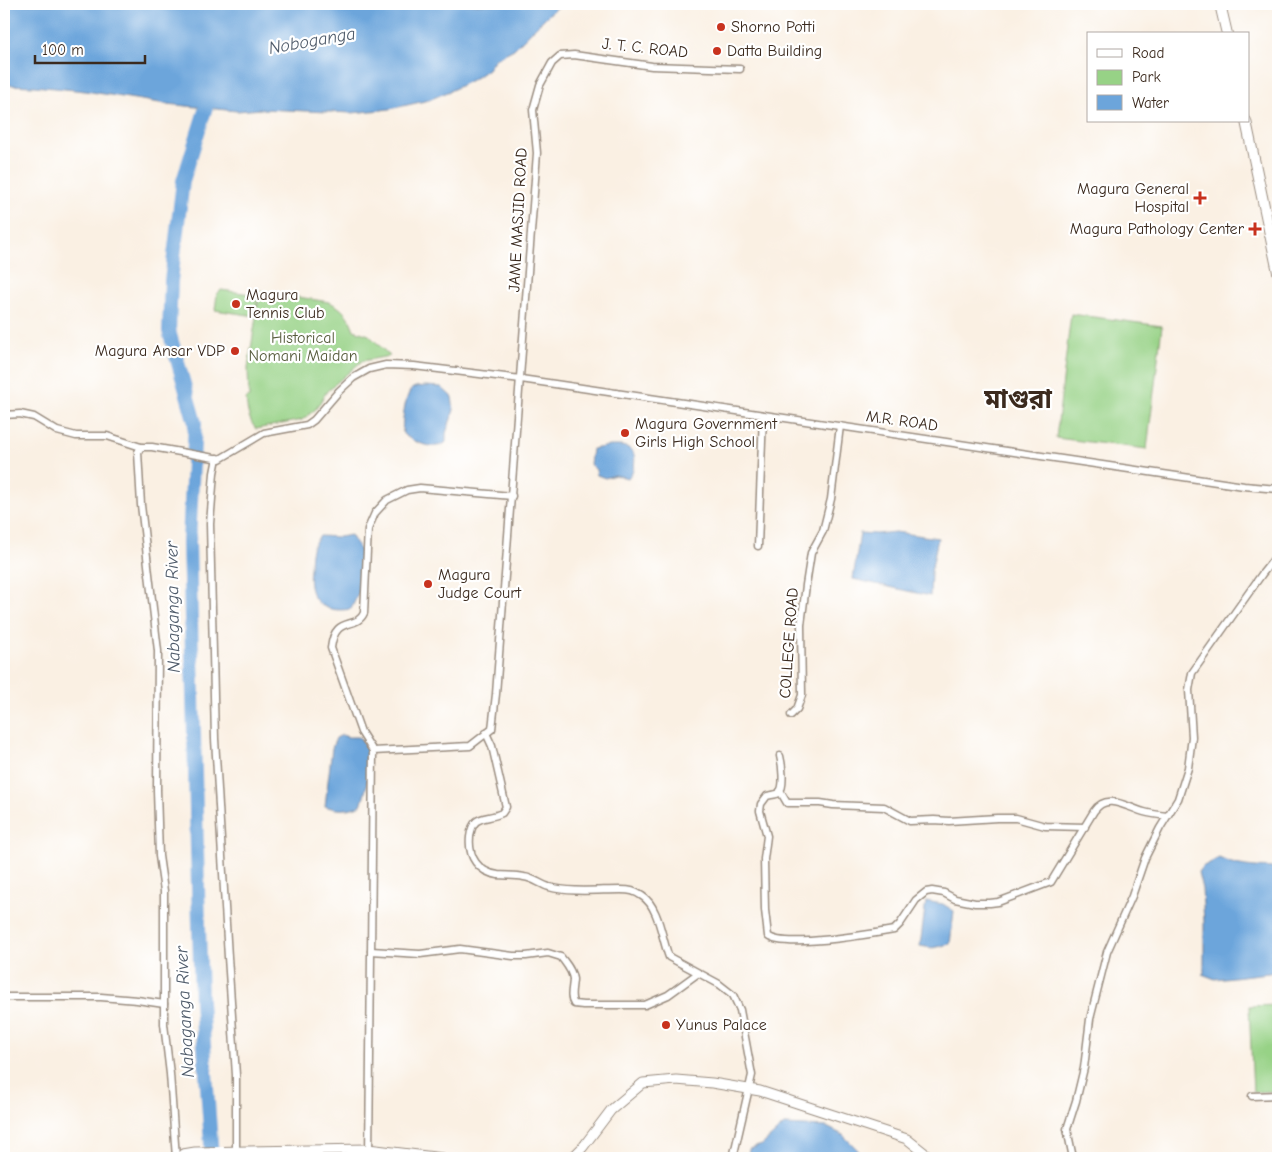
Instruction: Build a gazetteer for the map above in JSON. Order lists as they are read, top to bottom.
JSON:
{
  "streets": {
    "street": [
      "J. T. C. ROAD",
      "JAME MASJID ROAD",
      "M.R. ROAD",
      "COLLEGE ROAD"
    ]
  },
  "crossings": [
    ["J. T. C. ROAD", "JAME MASJID ROAD"],
    ["JAME MASJID ROAD", "M.R. ROAD"],
    ["M.R. ROAD", "COLLEGE ROAD"]
  ],
  "districts": ["মাগুরা"],
  "water": ["Noboganga", "Nabaganga River"],
  "parks": ["Historical Nomani Maidan"],
  "places": {
    "other": [
      "Shorno Potti",
      "Datta Building",
      "Magura Tennis Club",
      "Magura Ansar VDP",
      "Magura Government Girls High School",
      "Magura Judge Court",
      "Yunus Palace"
    ],
    "health": ["Magura General Hospital", "Magura Pathology Center"]
  },
  "legend": ["Road", "Park", "Water"],
  "scale_bar": "100 m"
}
